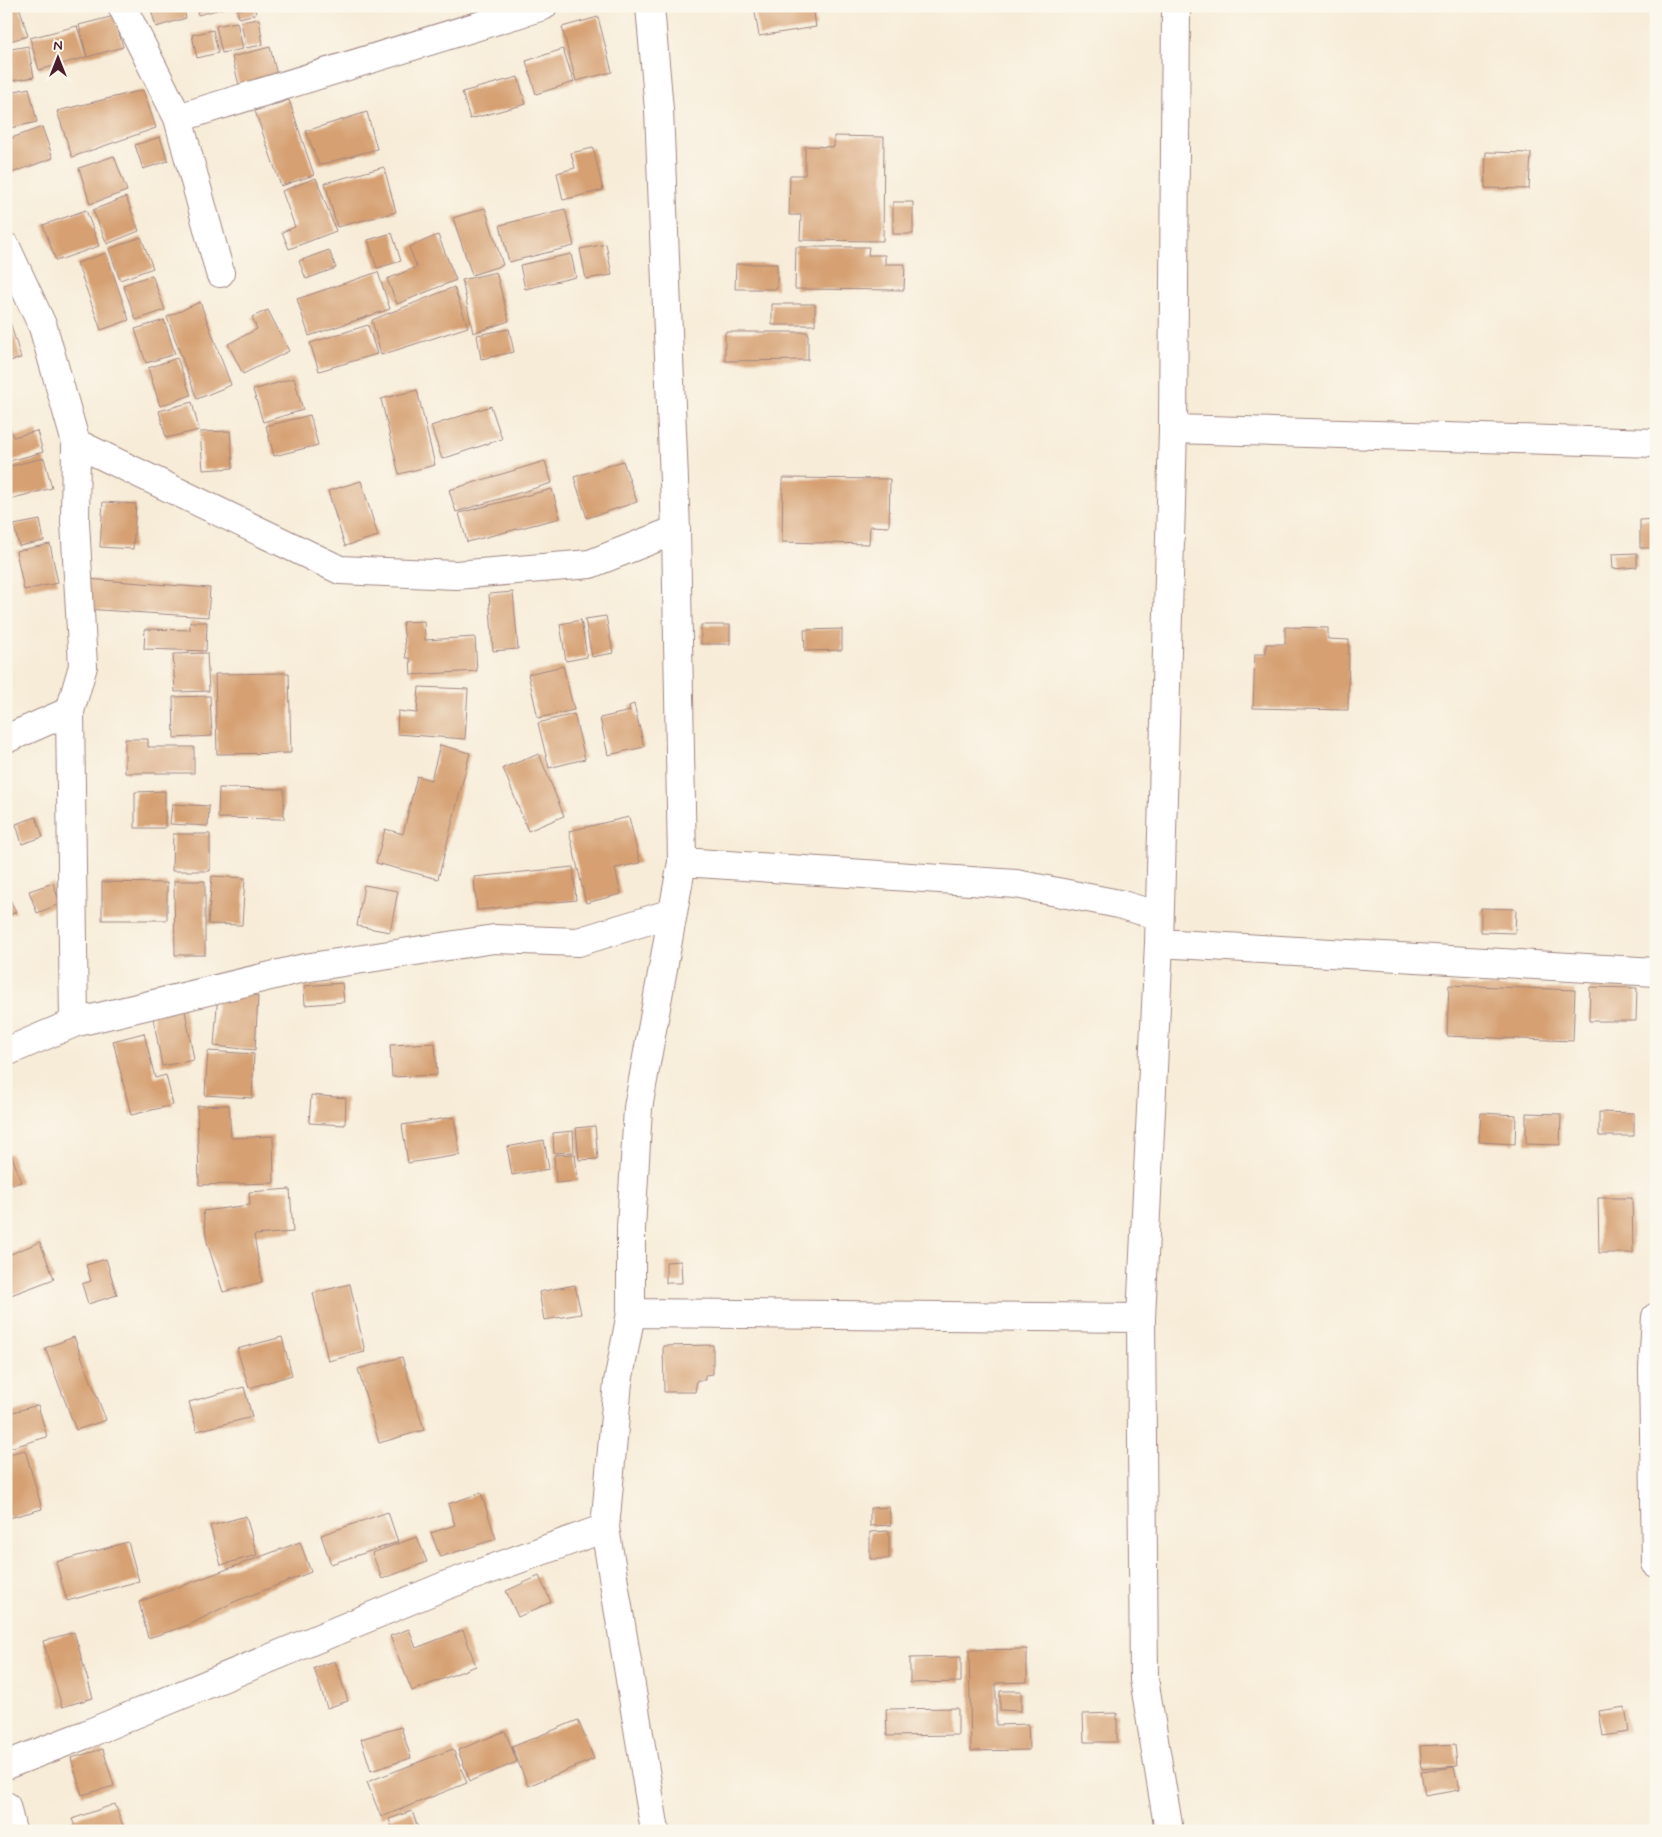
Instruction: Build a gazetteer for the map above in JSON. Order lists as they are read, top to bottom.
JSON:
{
  "north": "top"
}
